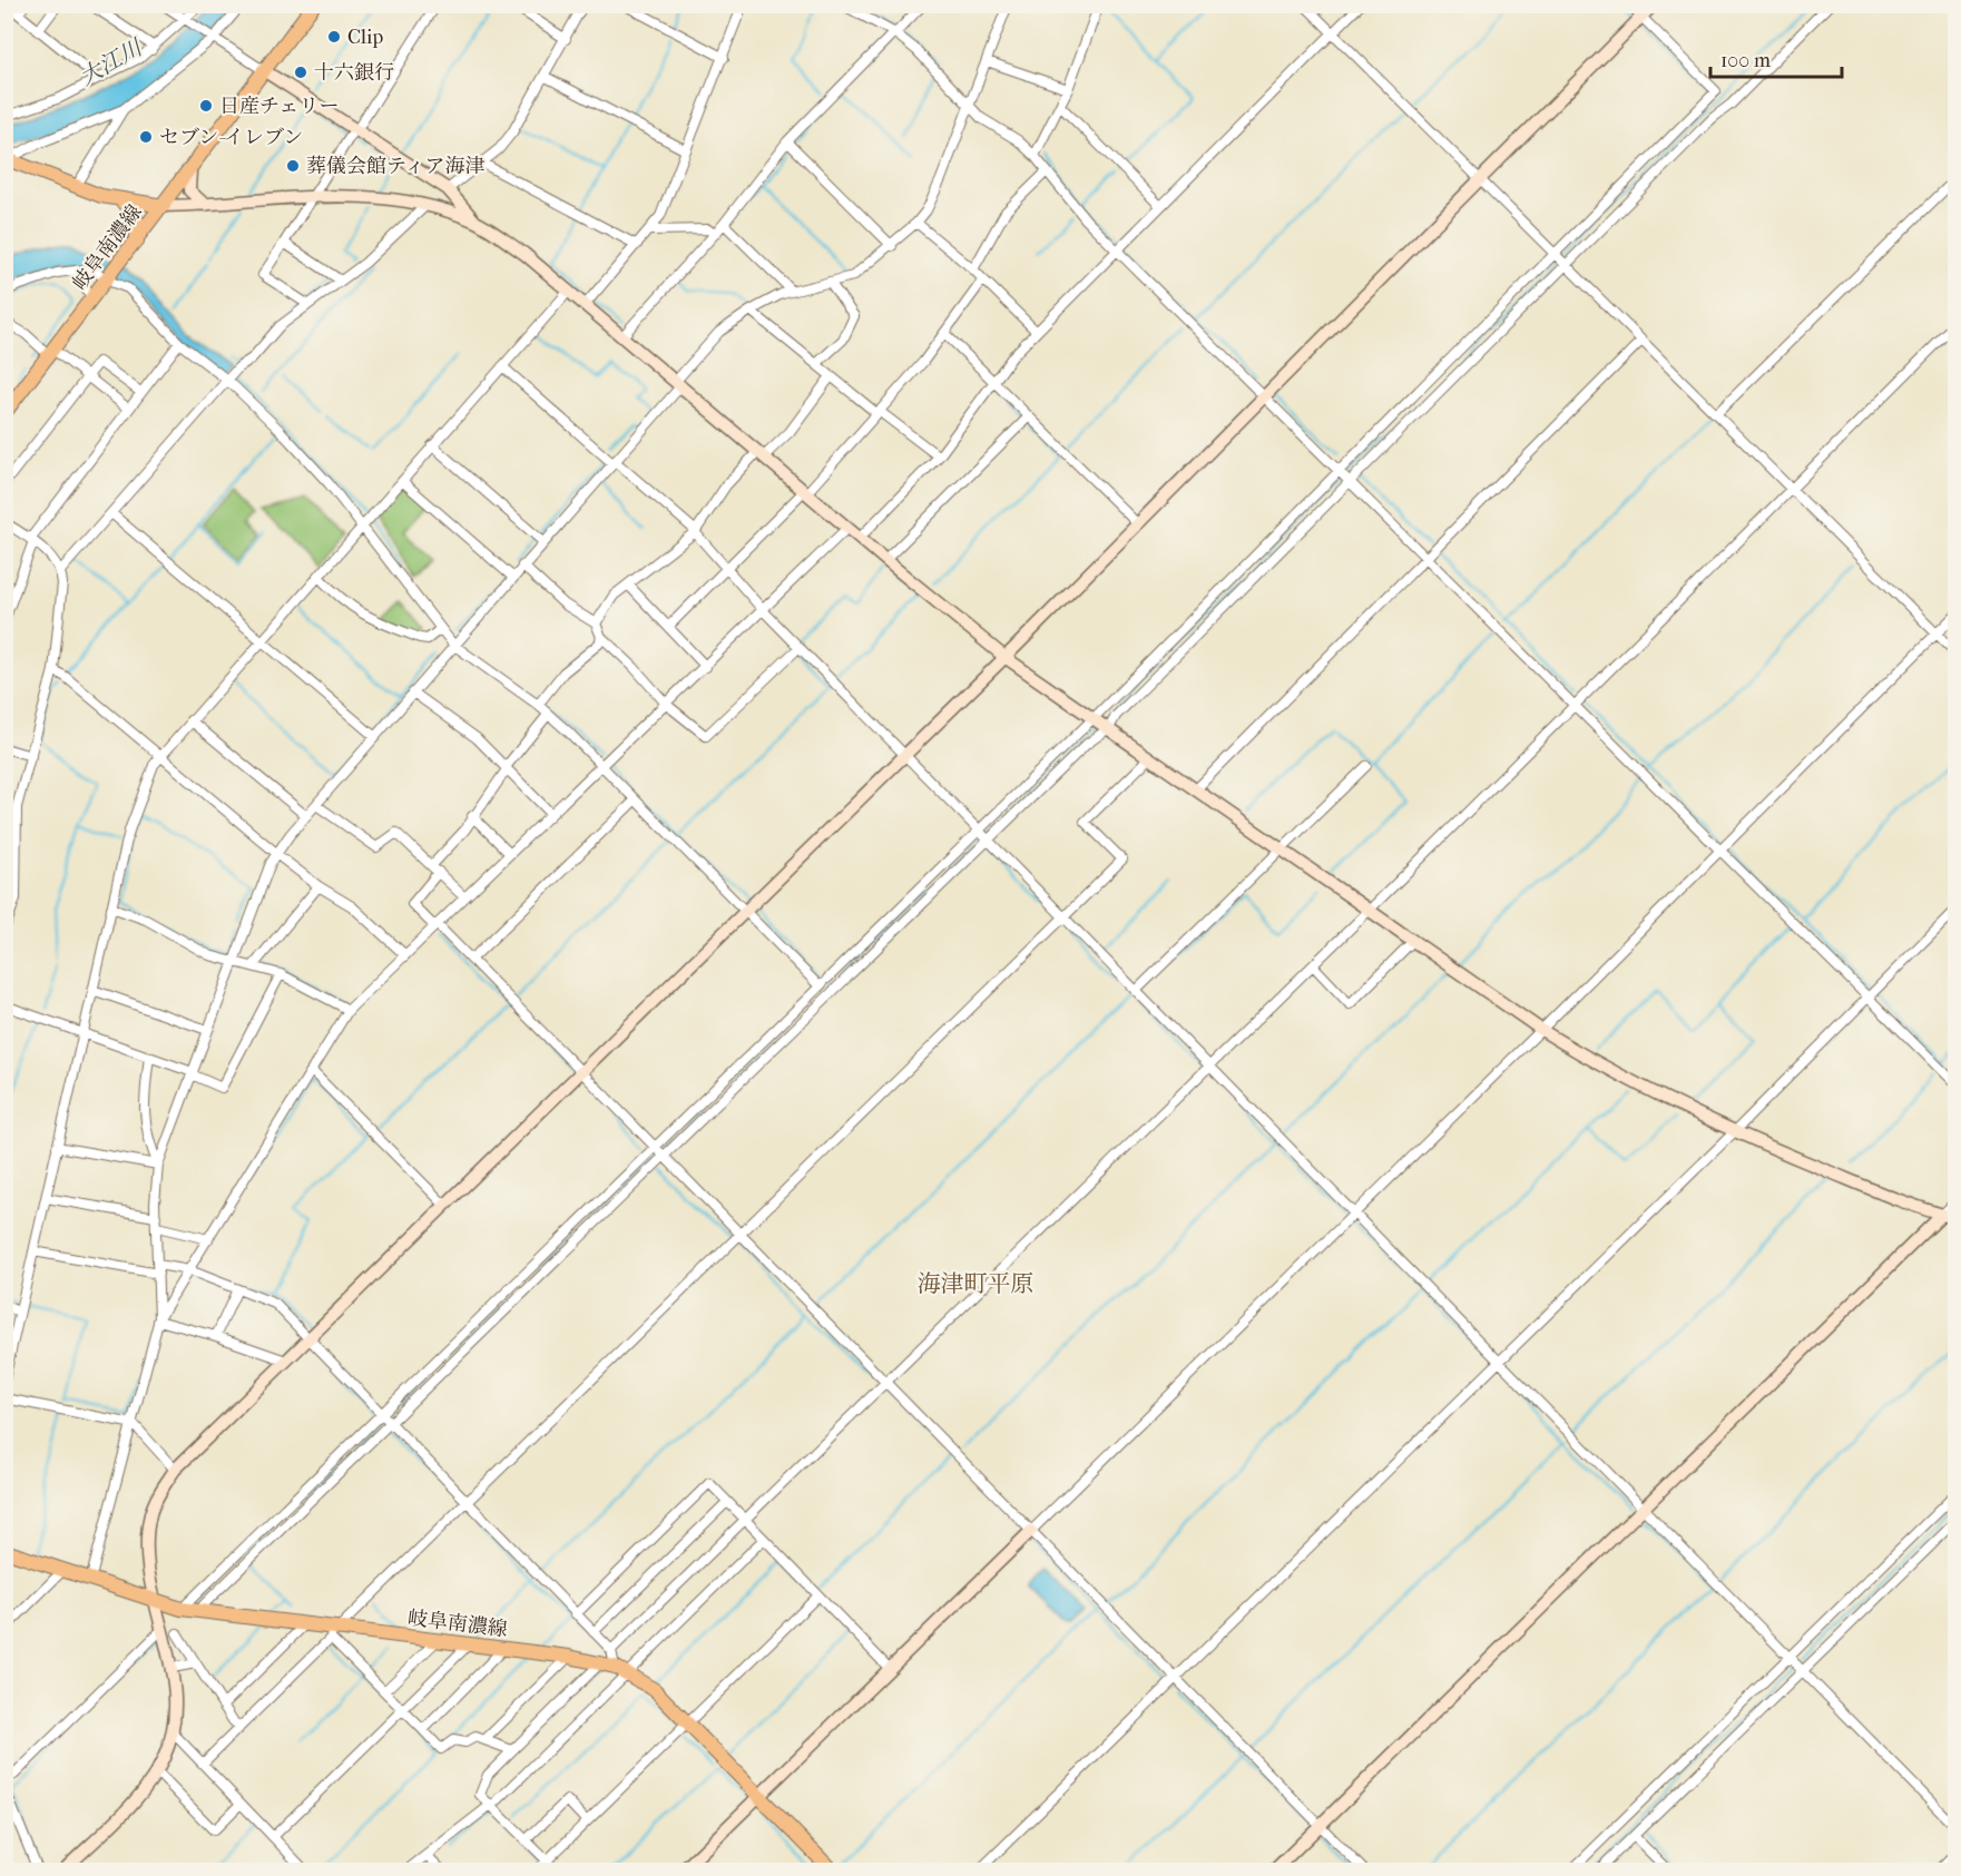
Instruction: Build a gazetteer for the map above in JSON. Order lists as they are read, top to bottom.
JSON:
{
  "streets": {
    "main road": ["岐阜南濃線"]
  },
  "districts": ["海津町平原"],
  "water": ["大江川"],
  "places": [
    "Clip",
    "十六銀行",
    "日産チェリー",
    "セブン-イレブン",
    "葬儀会館ティア海津"
  ],
  "scale_bar": "100 m"
}
